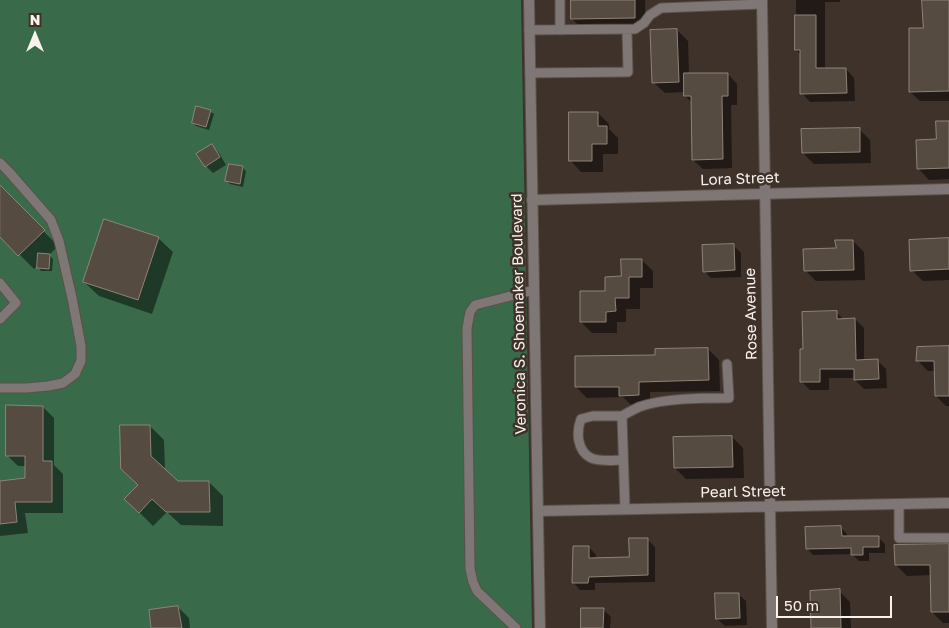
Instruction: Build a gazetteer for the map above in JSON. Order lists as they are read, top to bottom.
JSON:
{
  "streets": {
    "street": [
      "Lora Street",
      "Veronica S. Shoemaker Boulevard",
      "Rose Avenue",
      "Pearl Street"
    ]
  },
  "crossings": [
    ["Lora Street", "Veronica S. Shoemaker Boulevard"],
    ["Lora Street", "Rose Avenue"],
    ["Veronica S. Shoemaker Boulevard", "Pearl Street"],
    ["Rose Avenue", "Pearl Street"]
  ],
  "scale_bar": "50 m",
  "north": "top"
}
